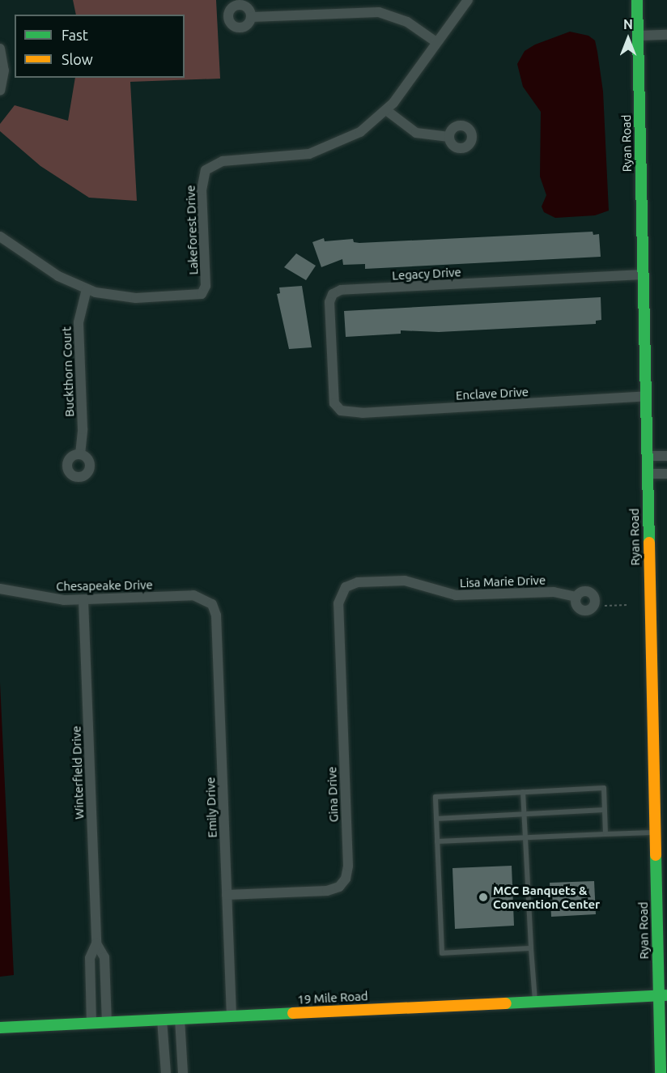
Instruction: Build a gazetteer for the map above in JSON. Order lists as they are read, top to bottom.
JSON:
{
  "streets": {
    "main road": ["Ryan Road", "19 Mile Road"],
    "street": [
      "Lakeforest Drive",
      "Legacy Drive",
      "Buckthorn Court",
      "Enclave Drive",
      "Lisa Marie Drive",
      "Chesapeake Drive",
      "Winterfield Drive",
      "Gina Drive",
      "Emily Drive"
    ]
  },
  "crossings": [
    ["Ryan Road", "Legacy Drive"],
    ["Ryan Road", "Enclave Drive"],
    ["Ryan Road", "19 Mile Road"],
    ["Lakeforest Drive", "Buckthorn Court"],
    ["Legacy Drive", "Enclave Drive"],
    ["Lisa Marie Drive", "Gina Drive"],
    ["Chesapeake Drive", "Winterfield Drive"],
    ["Chesapeake Drive", "Emily Drive"],
    ["Winterfield Drive", "19 Mile Road"],
    ["Gina Drive", "Emily Drive"],
    ["Emily Drive", "19 Mile Road"]
  ],
  "places": ["MCC Banquets & Convention Center"],
  "legend": ["Fast", "Slow"],
  "north": "top"
}
